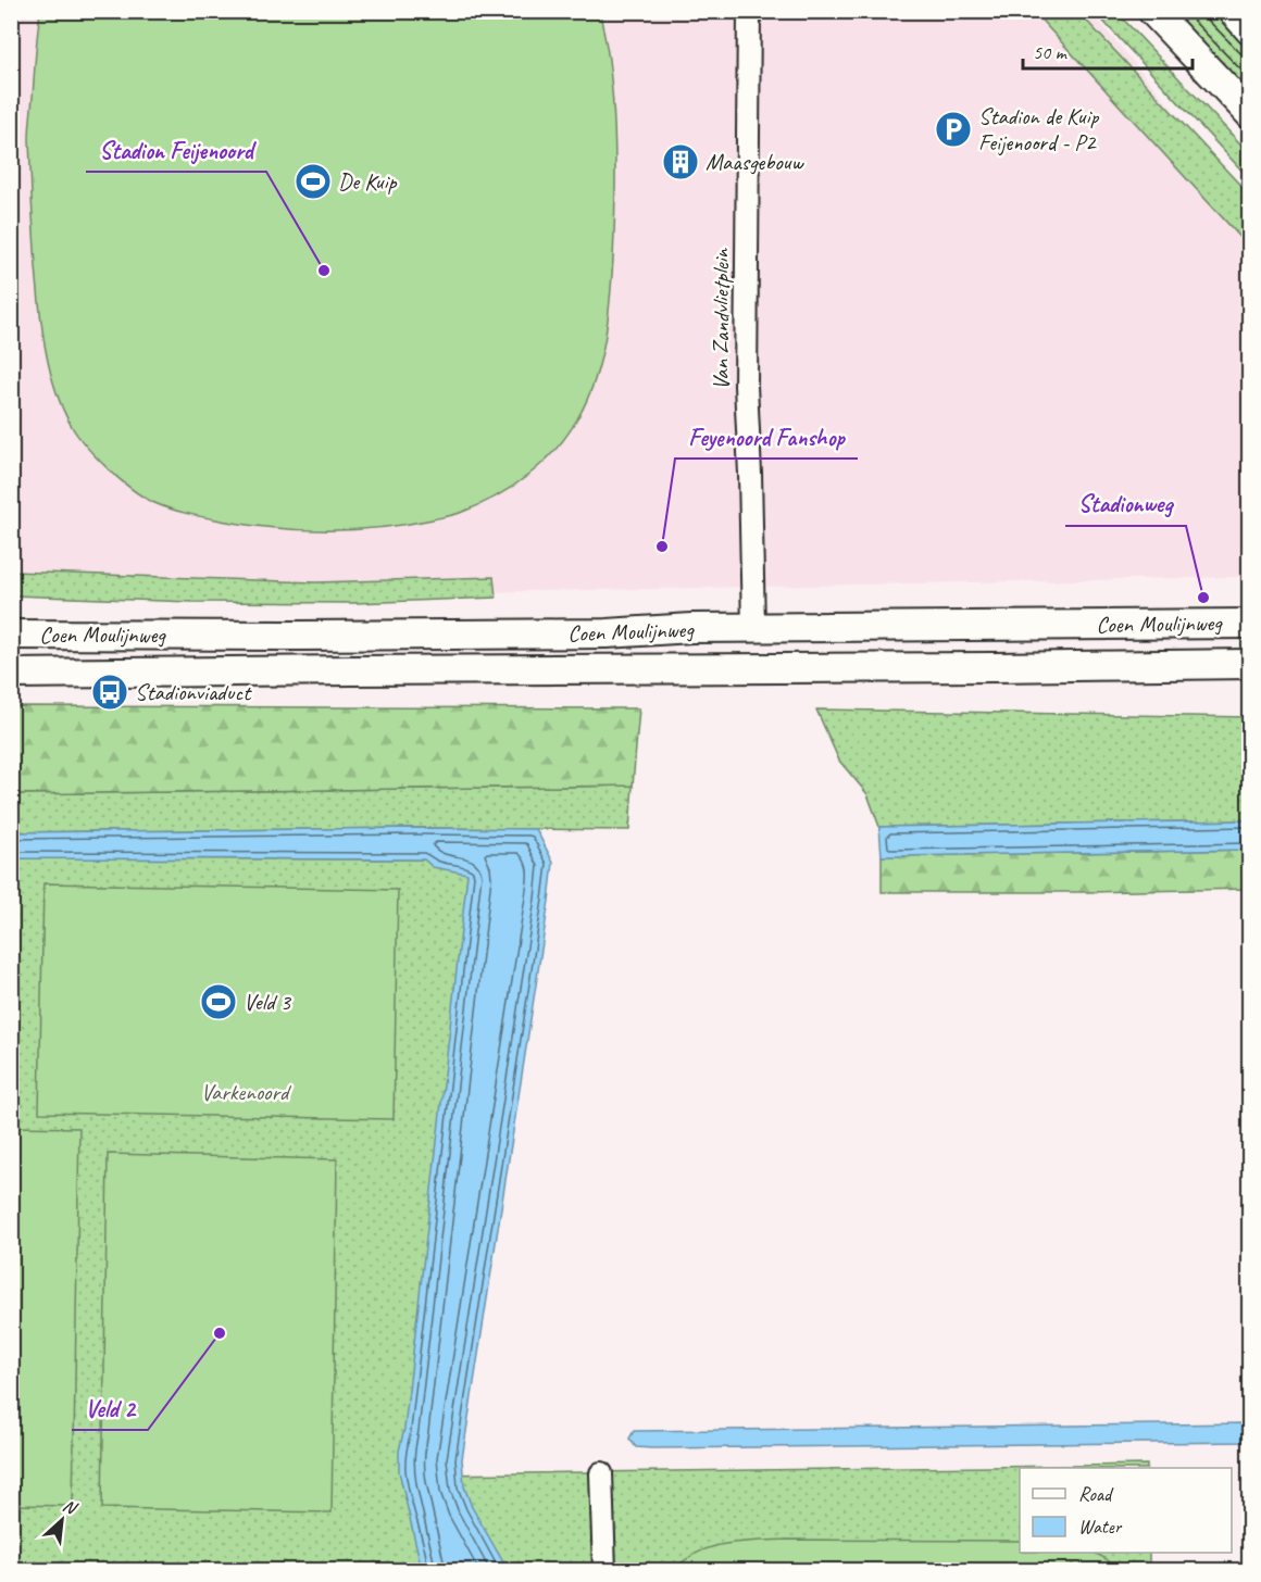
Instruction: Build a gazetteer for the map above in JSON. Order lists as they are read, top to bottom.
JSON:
{
  "streets": {
    "main road": ["Coen Moulijnweg"],
    "street": ["Van Zandvlietplein"]
  },
  "crossings": [
    ["Van Zandvlietplein", "Coen Moulijnweg"]
  ],
  "parks": ["Varkenoord"],
  "places": {
    "parking": ["Stadion de Kuip Feijenoord - P2"],
    "building": ["Maasgebouw"],
    "sports": ["De Kuip", "Veld 3"],
    "other": [
      "Stadion Feijenoord",
      "Feyenoord Fanshop",
      "Stadionweg",
      "Veld 2"
    ],
    "bus stop": ["Stadionviaduct"]
  },
  "legend": ["Road", "Water"],
  "scale_bar": "50 m",
  "north": "top right"
}
